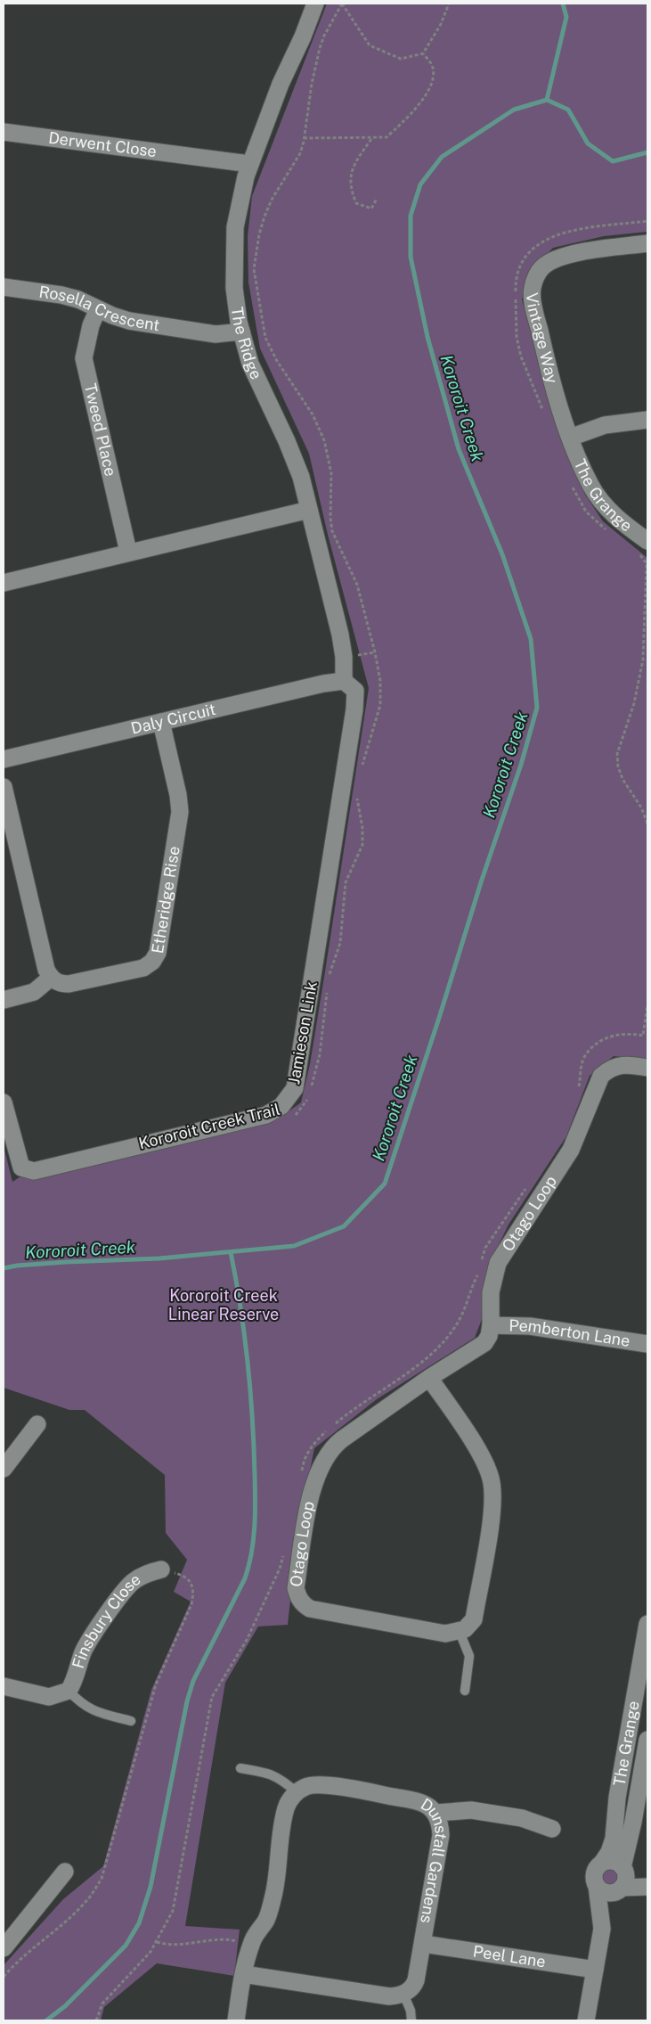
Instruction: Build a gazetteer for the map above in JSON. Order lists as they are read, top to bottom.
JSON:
{
  "streets": {
    "street": [
      "Derwent Close",
      "Rosella Crescent",
      "Vintage Way",
      "The Ridge",
      "Tweed Place",
      "The Grange",
      "Daly Circuit",
      "Etheridge Rise",
      "Jamieson Link",
      "Otago Loop",
      "Pemberton Lane",
      "Finsbury Close",
      "Dunstall Gardens",
      "Peel Lane"
    ],
    "path": ["Kororoit Creek Trail"]
  },
  "crossings": [
    ["Derwent Close", "The Ridge"],
    ["Rosella Crescent", "The Ridge"],
    ["Rosella Crescent", "Tweed Place"],
    ["Vintage Way", "The Grange"],
    ["The Ridge", "Daly Circuit"],
    ["The Ridge", "Jamieson Link"],
    ["Daly Circuit", "Etheridge Rise"],
    ["Daly Circuit", "Jamieson Link"],
    ["Otago Loop", "Pemberton Lane"],
    ["Dunstall Gardens", "Peel Lane"]
  ],
  "water": ["Kororoit Creek"],
  "parks": ["Kororoit Creek Linear Reserve"]
}
